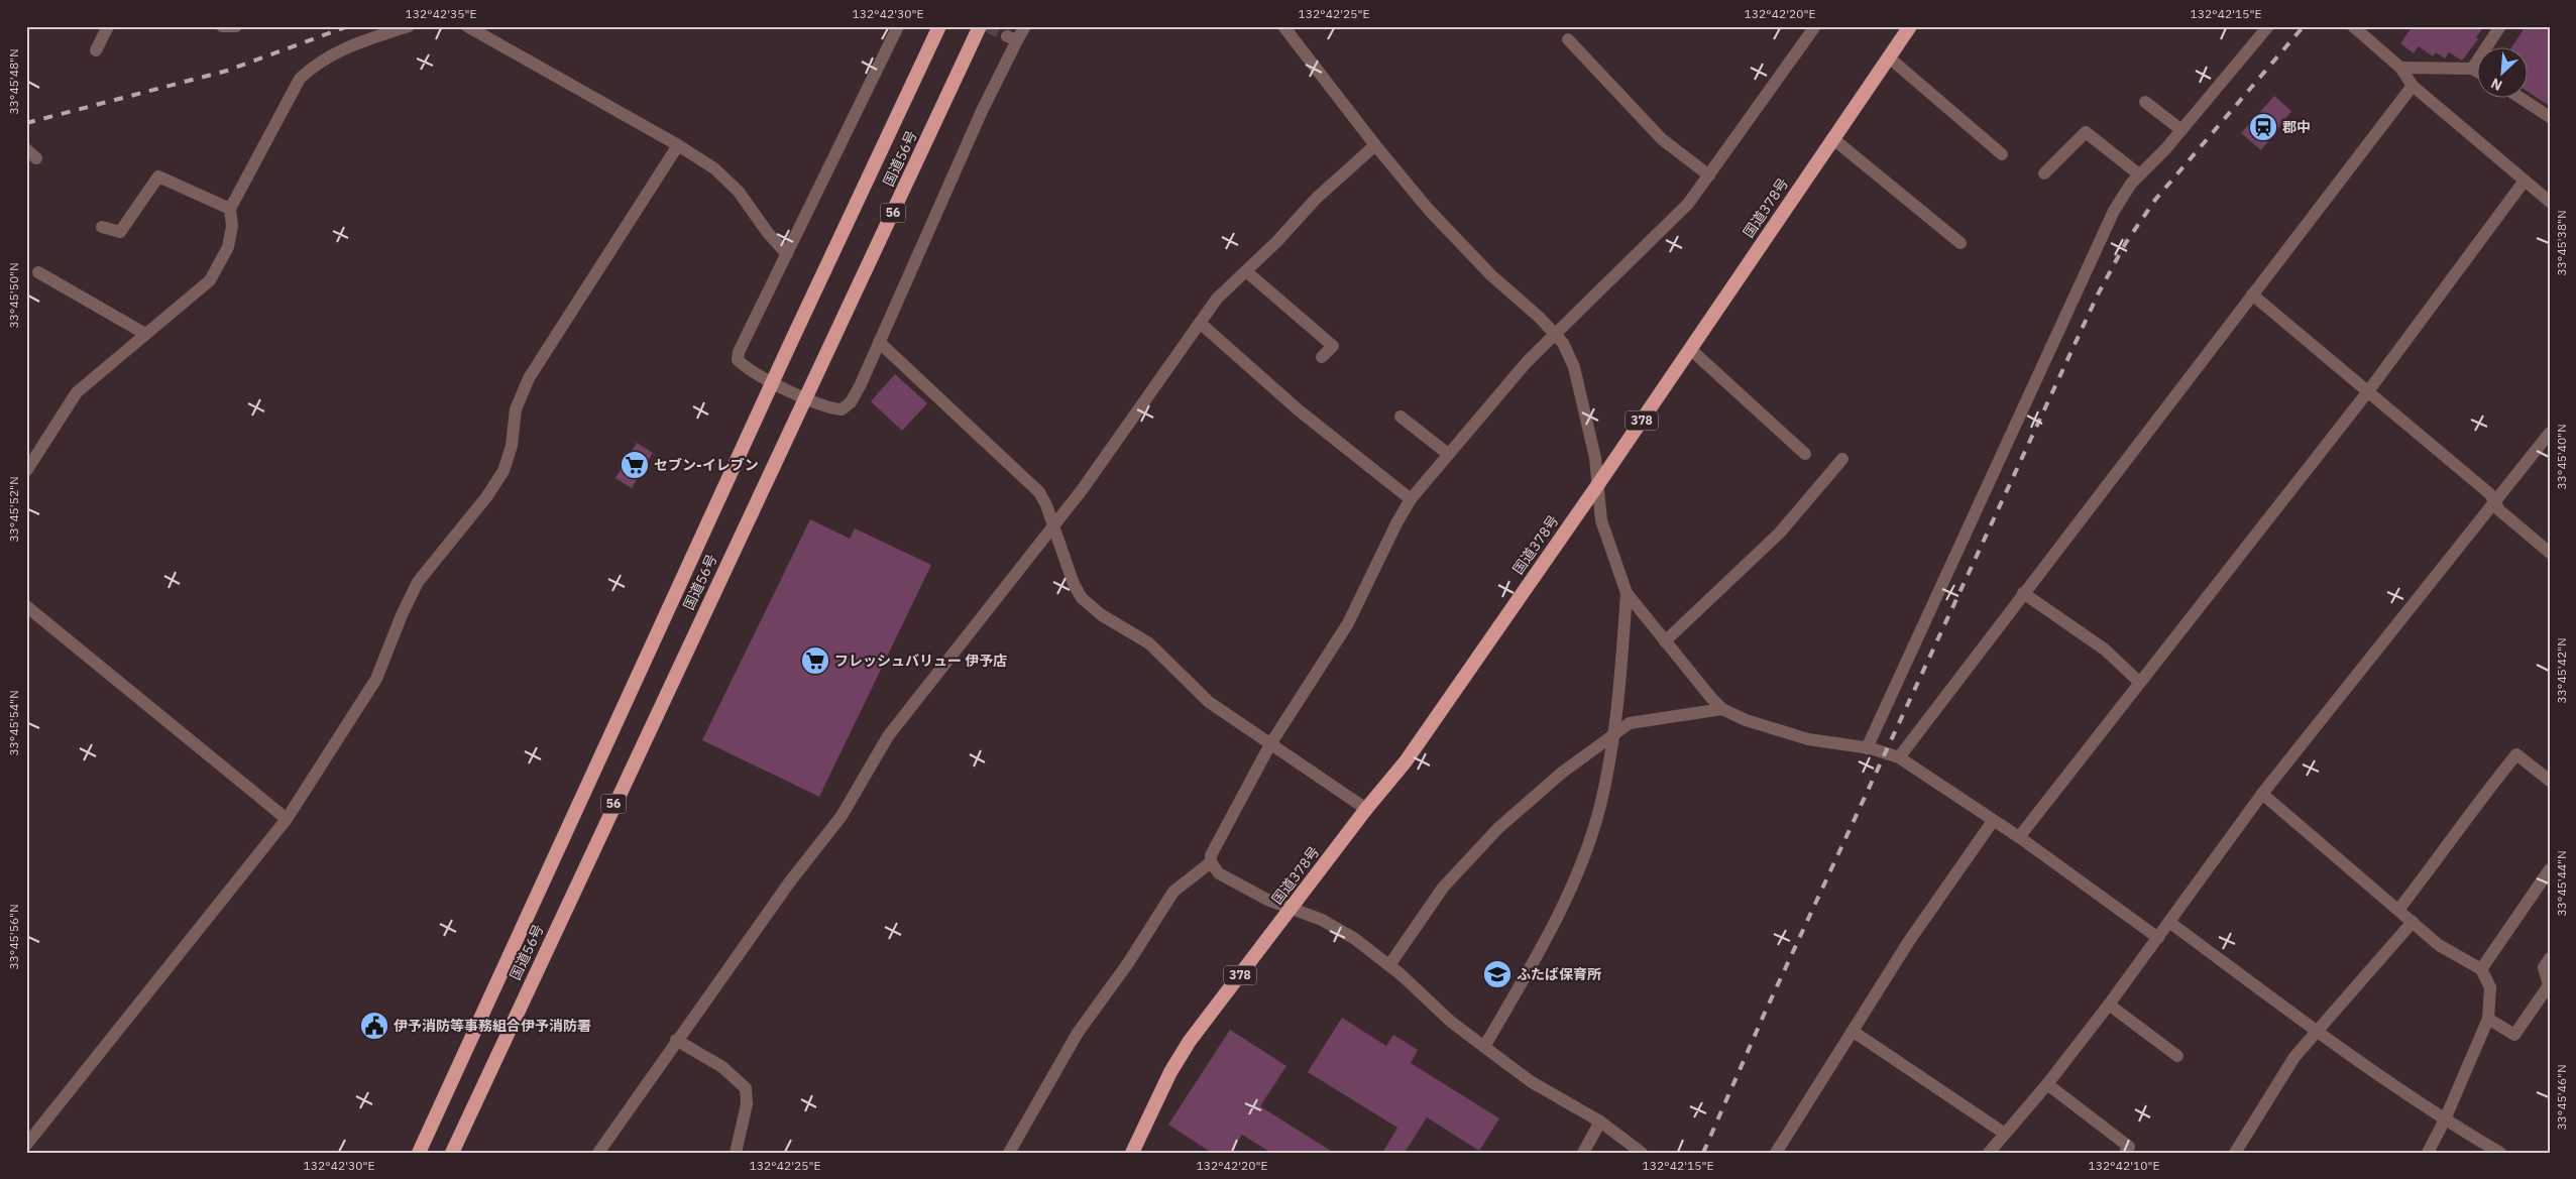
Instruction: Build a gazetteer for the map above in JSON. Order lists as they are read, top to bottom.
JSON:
{
  "streets": {
    "highway": [
      "国道56号",
      "国道378号",
      "56",
      "378"
    ]
  },
  "places": {
    "station": ["郡中"],
    "supermarket": ["セブン-イレブン", "フレッシュバリュー 伊予店"],
    "school or university": ["ふたば保育所"],
    "public building": ["伊予消防等事務組合伊予消防署"]
  },
  "north": "bottom left",
  "coordinates": [
    "132°42'35\"E",
    "132°42'30\"E",
    "132°42'25\"E",
    "132°42'20\"E",
    "132°42'15\"E",
    "33°45'48\"N",
    "33°45'38\"N",
    "33°45'50\"N",
    "33°45'40\"N",
    "33°45'52\"N",
    "33°45'42\"N",
    "33°45'54\"N",
    "33°45'44\"N",
    "33°45'56\"N",
    "33°45'46\"N",
    "132°42'10\"E"
  ]
}
